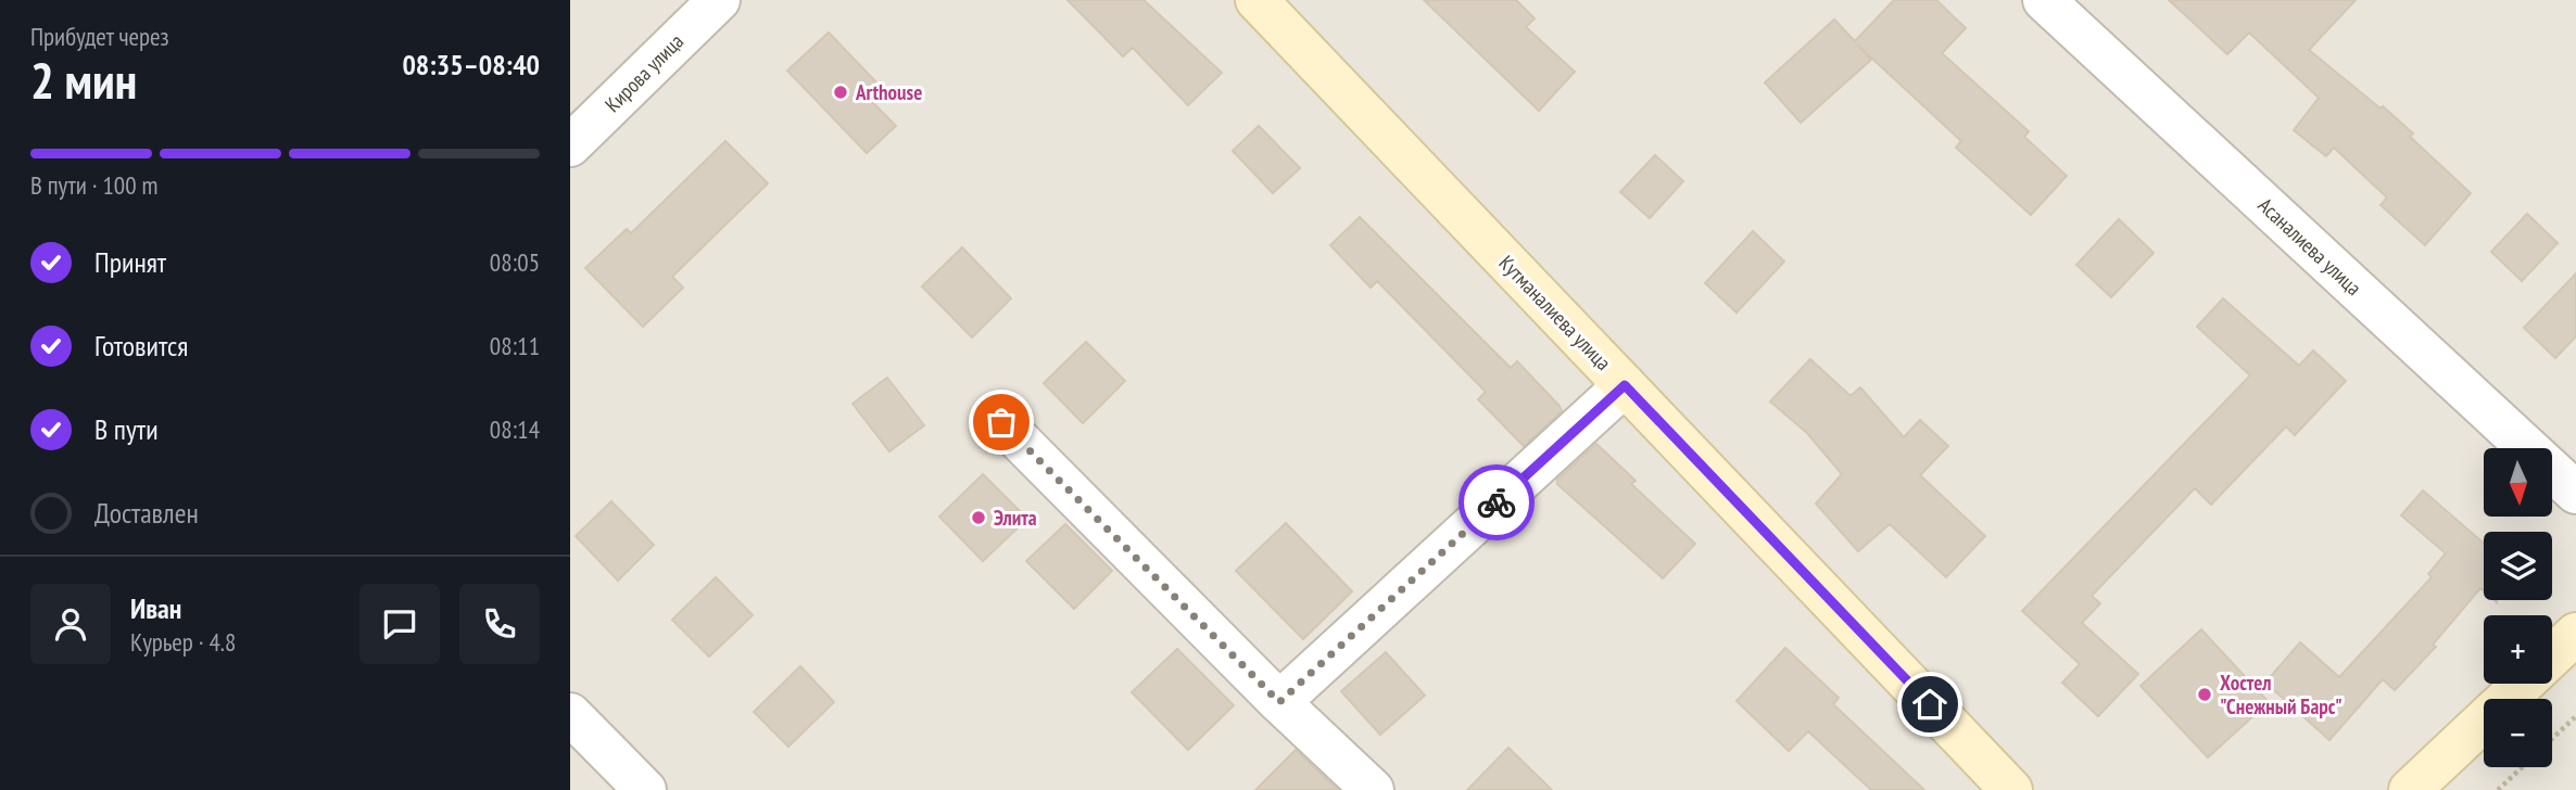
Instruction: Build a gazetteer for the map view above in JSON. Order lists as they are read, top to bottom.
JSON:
{
  "streets": {
    "street": ["Кирова улица", "Асаналиева улица", "Кутманалиева улица"]
  },
  "places": ["Arthouse", "Элита", "Хостел \"Снежный Барс\""],
  "north": "bottom",
  "page": {
    "heading": ["2 мин", "Прибудет через", "08:35–08:40"],
    "panel": ["Иван", "Курьер · 4.8"],
    "bar": "В пути · 100 m",
    "list": [
      ["Принят", "08:05"],
      ["Готовится", "08:11"],
      ["В пути", "08:14"],
      "Доставлен"
    ],
    "map_buttons": ["+", "−"]
  }
}
